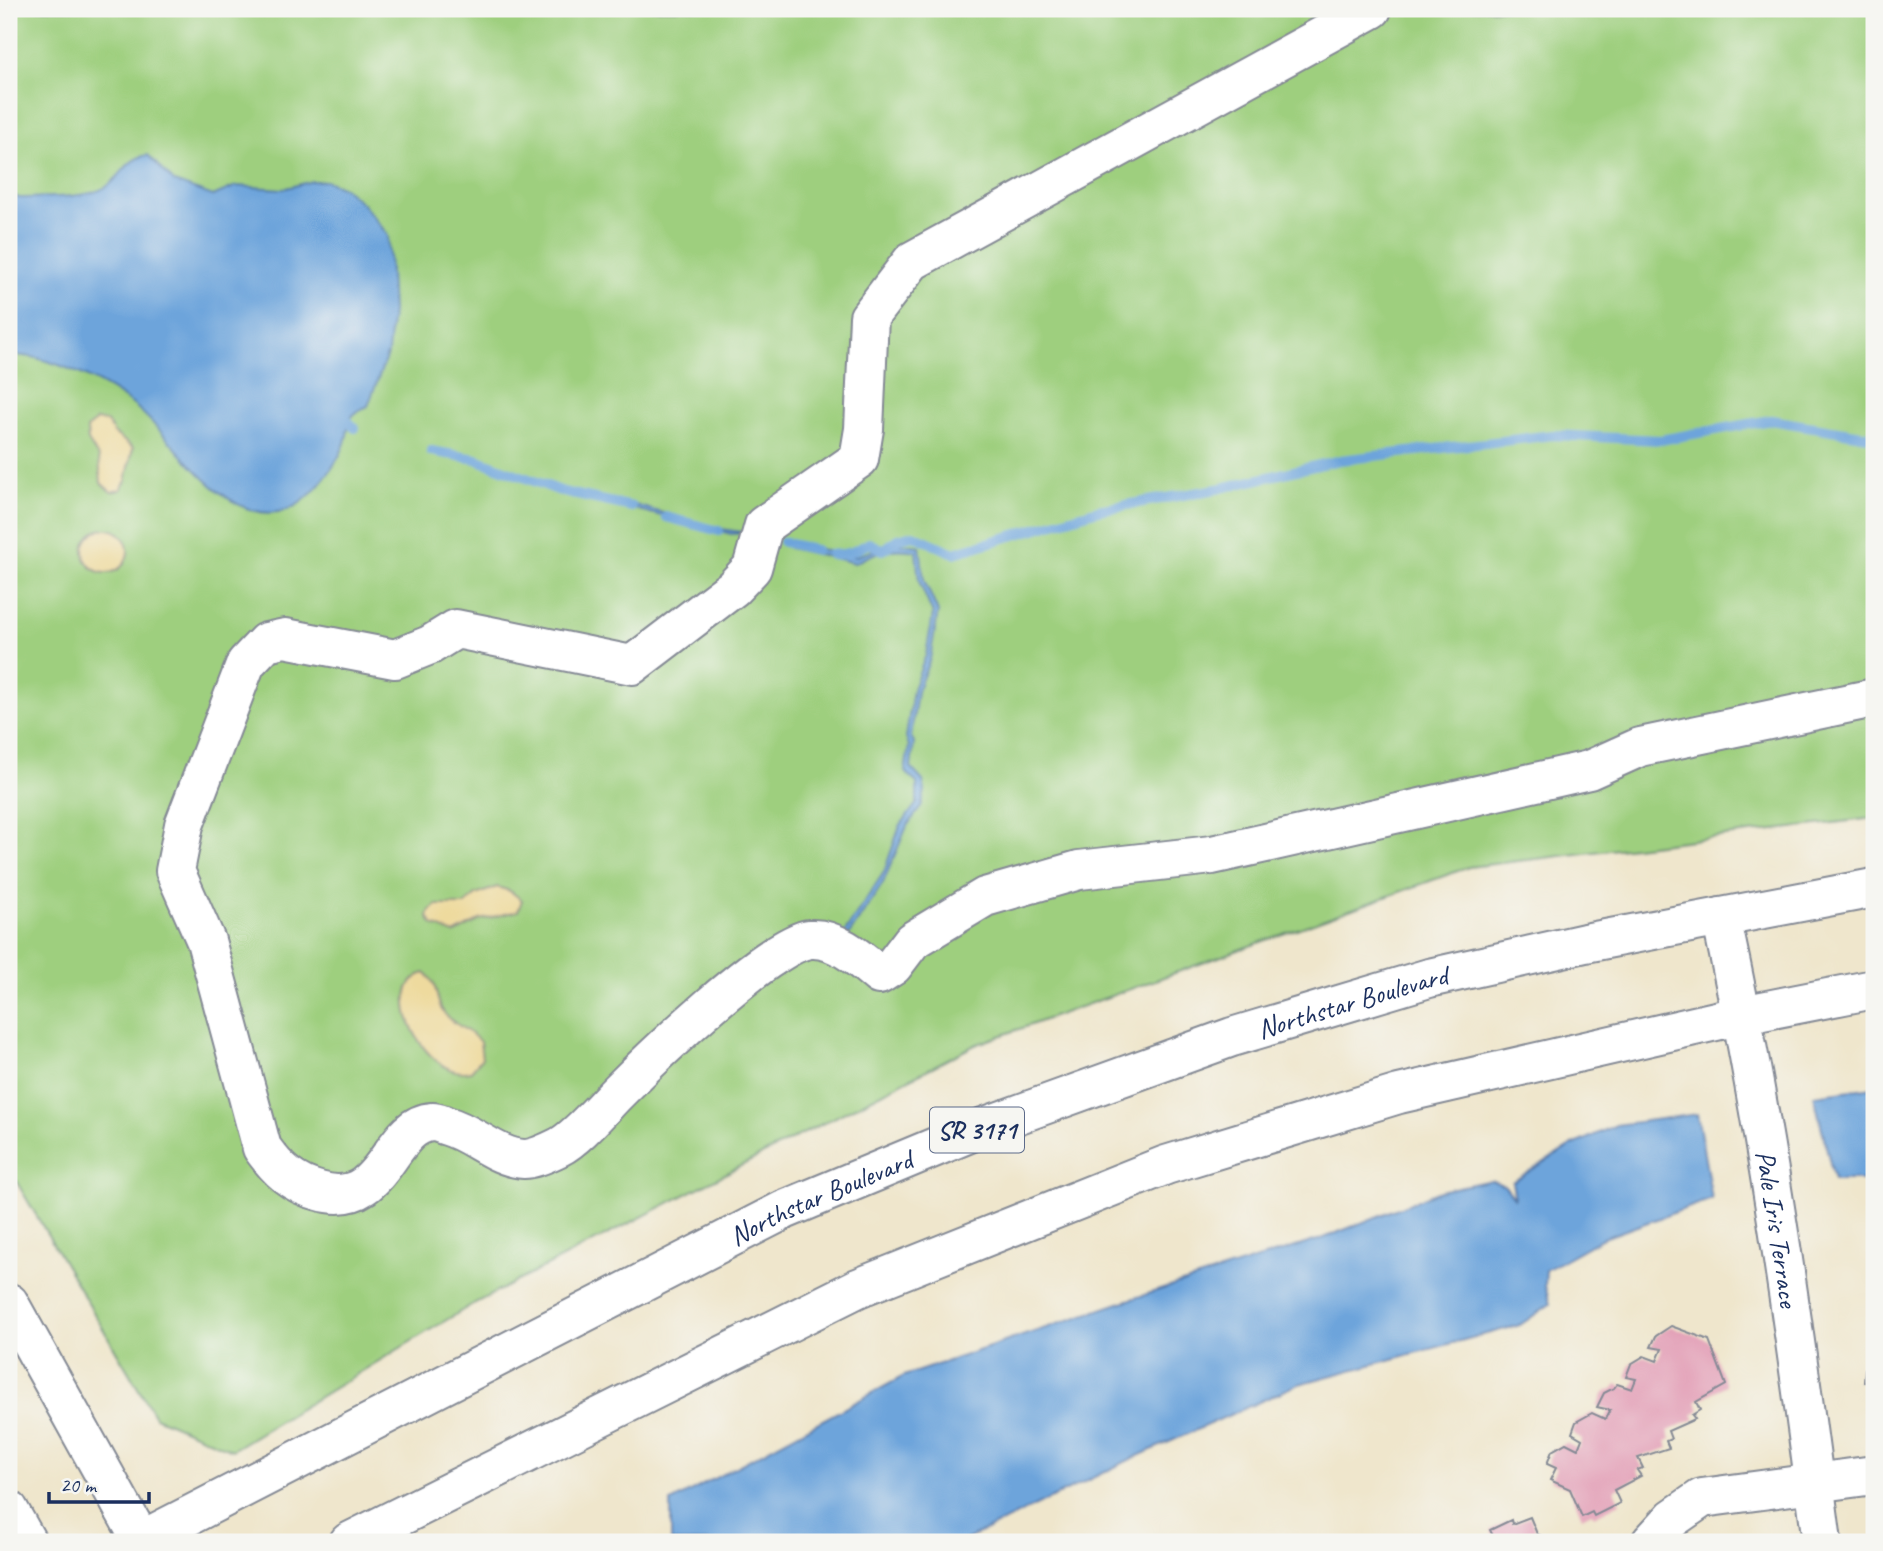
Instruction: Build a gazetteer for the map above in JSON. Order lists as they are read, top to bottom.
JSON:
{
  "streets": {
    "main road": ["Northstar Boulevard", "SR 3171", "Pale Iris Terrace"]
  },
  "crossings": [
    ["Northstar Boulevard", "Pale Iris Terrace"]
  ],
  "scale_bar": "20 m"
}
